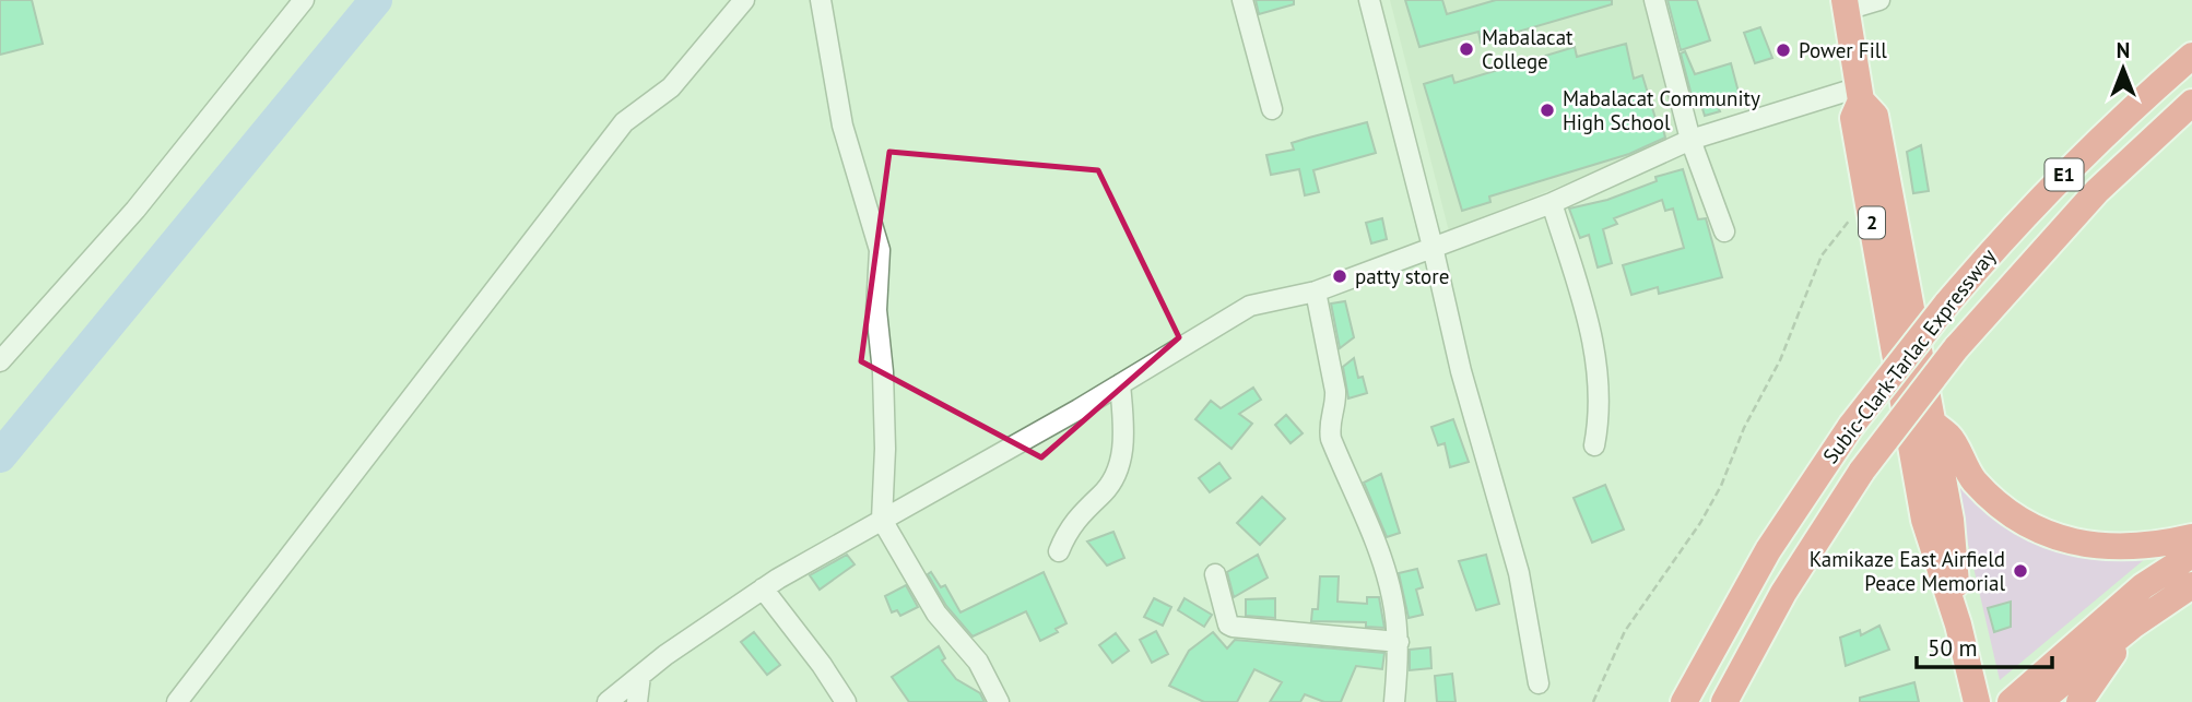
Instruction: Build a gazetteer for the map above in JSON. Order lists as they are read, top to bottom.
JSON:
{
  "streets": {
    "highway": ["E1", "2", "Subic-Clark-Tarlac Expressway"]
  },
  "places": [
    "Mabalacat College",
    "Power Fill",
    "Mabalacat Community High School",
    "patty store",
    "Kamikaze East Airfield Peace Memorial"
  ],
  "scale_bar": "50 m",
  "north": "top"
}
